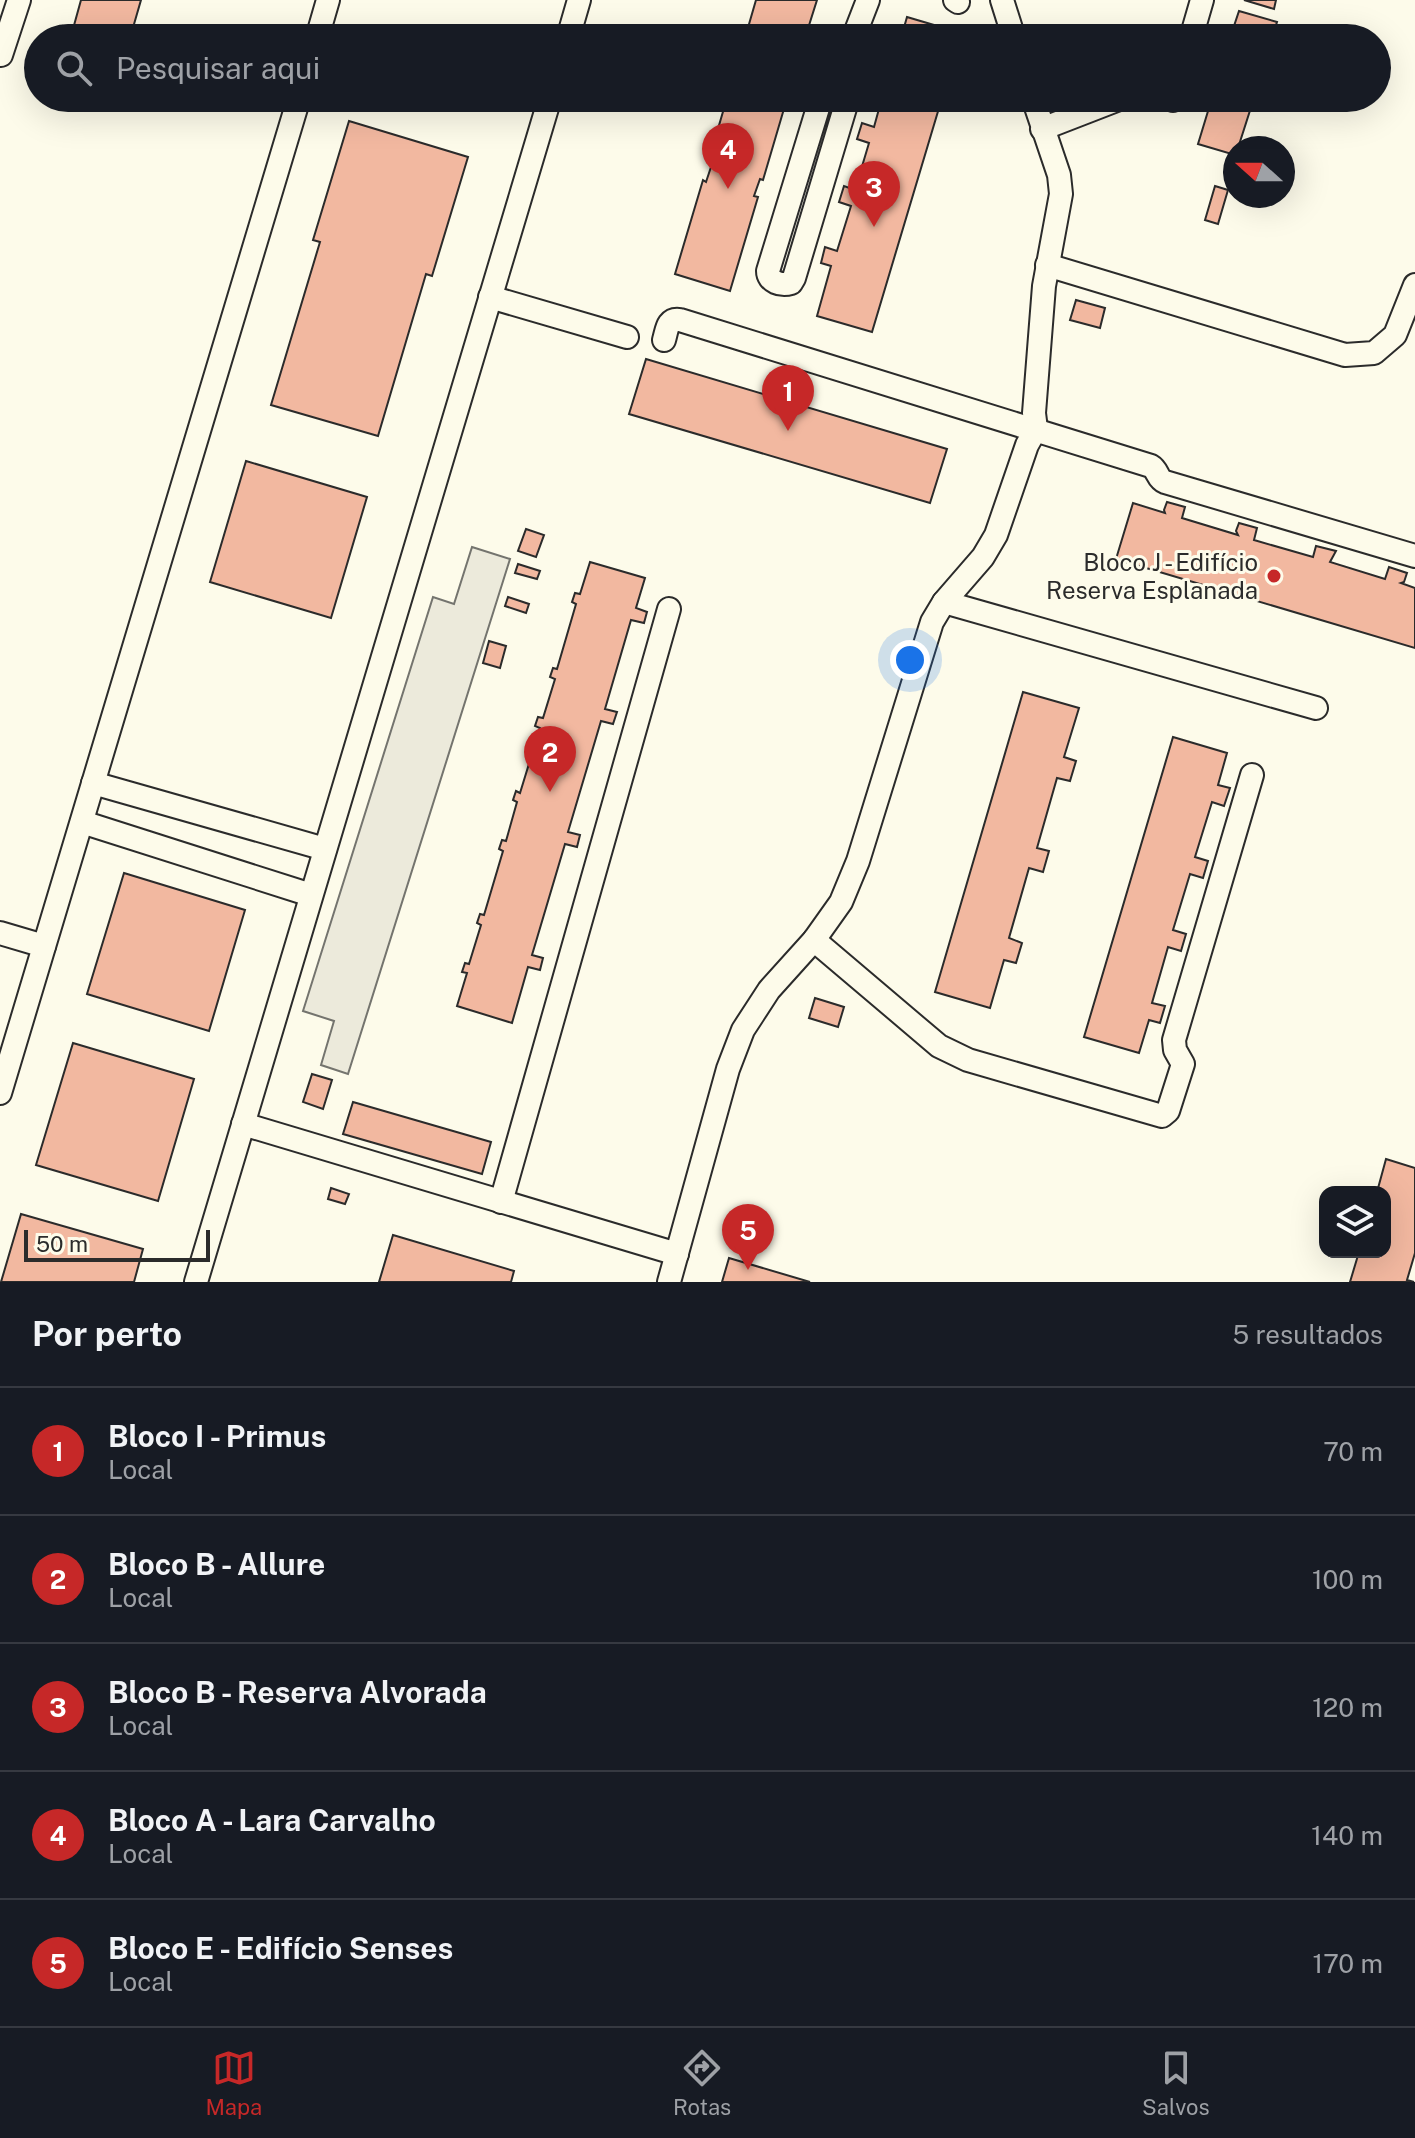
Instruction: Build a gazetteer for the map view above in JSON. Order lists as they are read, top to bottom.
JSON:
{
  "places": ["Bloco J - Edifício Reserva Esplanada"],
  "scale_bar": "50 m",
  "north": "left",
  "page": {
    "search": "Pesquisar aqui",
    "pins": [
      "4",
      "3",
      "1",
      "2",
      "5"
    ],
    "scale": "50 m",
    "heading": ["Por perto", "5 resultados"],
    "list": [
      {
        "mark": "1",
        "name": "Bloco I - Primus",
        "note": "Local",
        "value": "70 m"
      },
      {
        "mark": "2",
        "name": "Bloco B - Allure",
        "note": "Local",
        "value": "100 m"
      },
      {
        "mark": "3",
        "name": "Bloco B - Reserva Alvorada",
        "note": "Local",
        "value": "120 m"
      },
      {
        "mark": "4",
        "name": "Bloco A - Lara Carvalho",
        "note": "Local",
        "value": "140 m"
      },
      {
        "mark": "5",
        "name": "Bloco E - Edifício Senses",
        "note": "Local",
        "value": "170 m"
      }
    ],
    "nav": ["Mapa", "Rotas", "Salvos"]
  }
}
